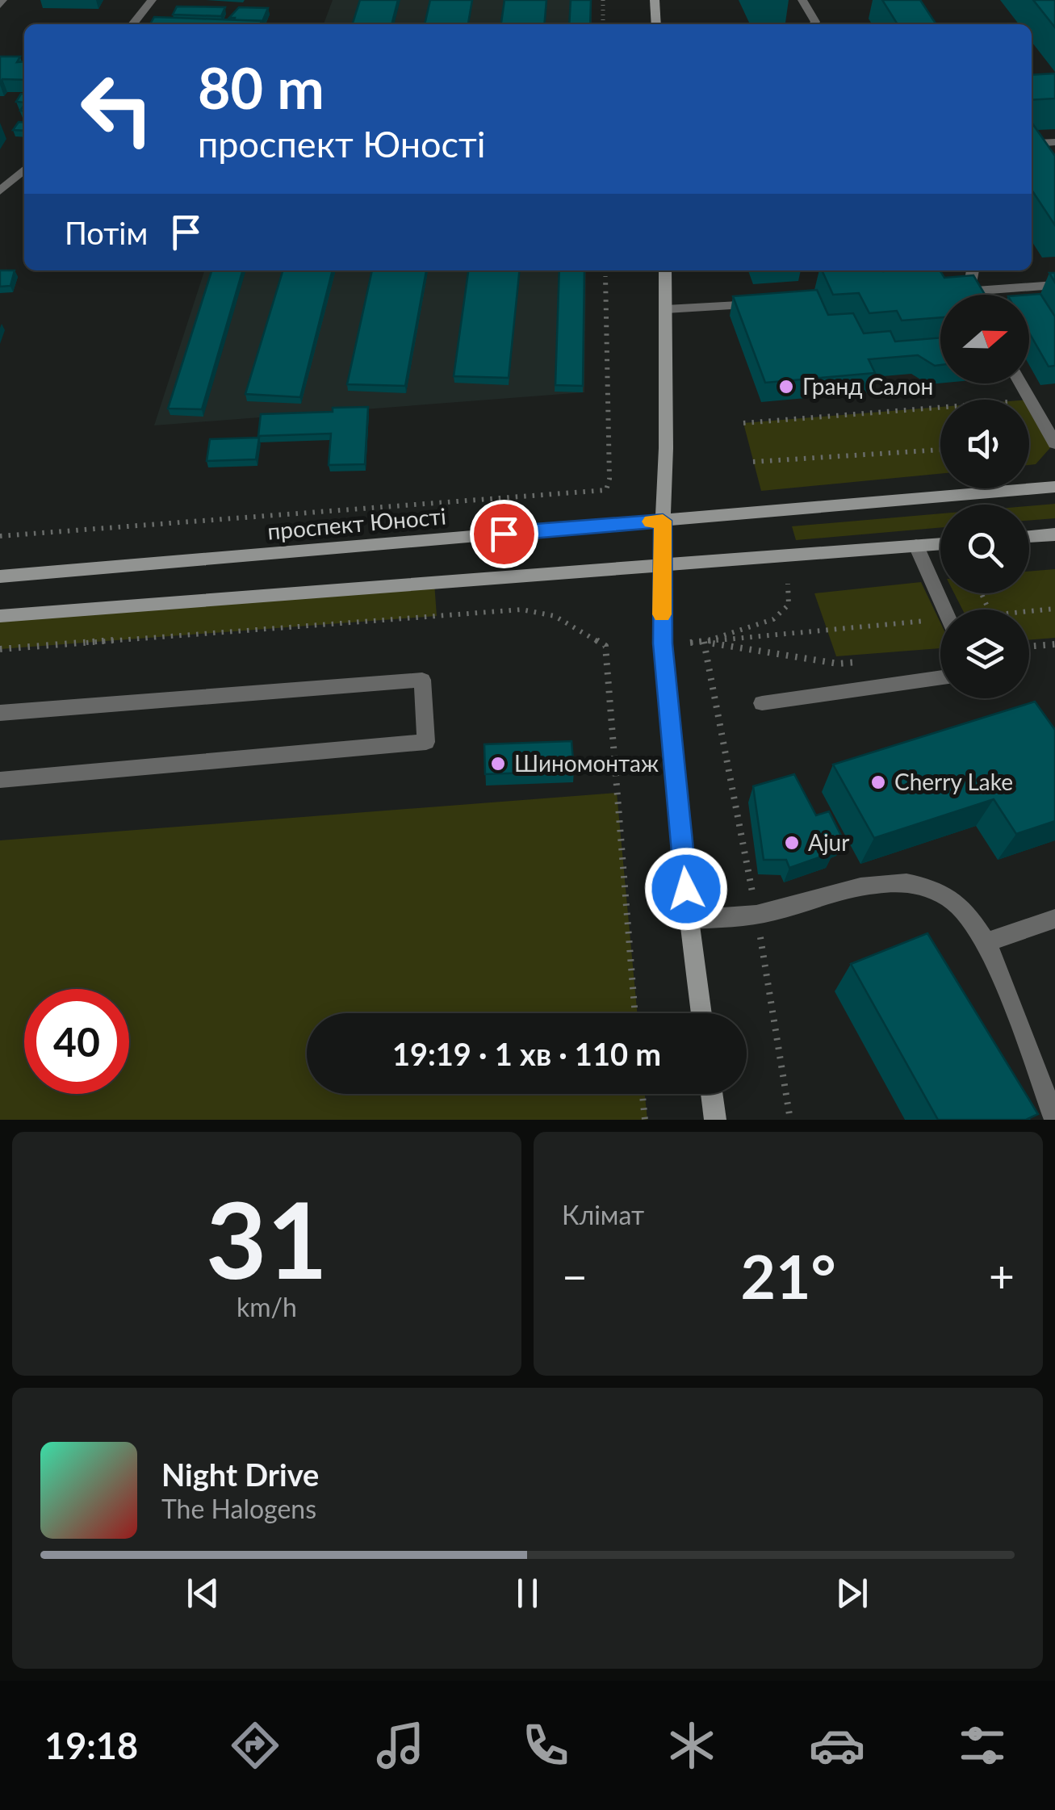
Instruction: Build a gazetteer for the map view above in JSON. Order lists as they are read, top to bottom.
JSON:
{
  "streets": {
    "main road": ["проспект Юності"]
  },
  "places": [
    "Гранд Салон",
    "Шиномонтаж",
    "Cherry Lake",
    "Ajur"
  ],
  "north": "right",
  "page": {
    "turn": ["80 m", "проспект Юності"],
    "then": "Потім",
    "limit": "40",
    "trip": "19:19 · 1 хв · 110 m",
    "tile": [
      ["31", "km/h"],
      "Клімат"
    ],
    "heat": ["−", "21°", "+"],
    "song": ["Night Drive", "The Halogens"],
    "tabs": "19:18"
  }
}
